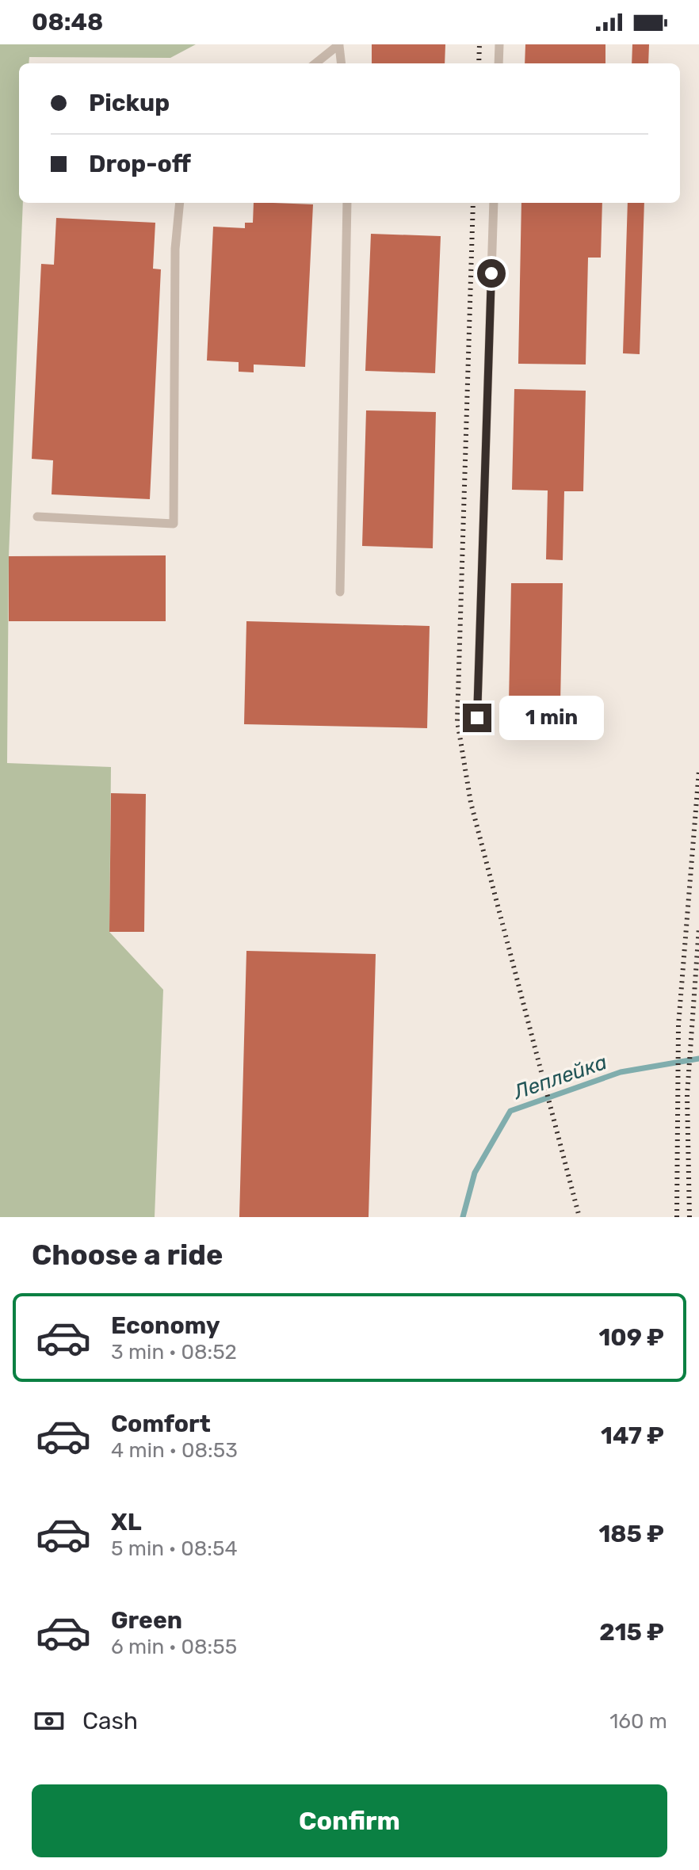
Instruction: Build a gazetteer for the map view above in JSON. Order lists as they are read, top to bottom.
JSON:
{
  "water": ["Леплейка"],
  "page": {
    "status": "08:48",
    "banner": ["Pickup", "Drop-off"],
    "bubble": "1 min",
    "heading": "Choose a ride",
    "list": [
      {
        "name": "Economy",
        "note": "3 min · 08:52",
        "value": "109 ₽"
      },
      {
        "name": "Comfort",
        "note": "4 min · 08:53",
        "value": "147 ₽"
      },
      {
        "name": "XL",
        "note": "5 min · 08:54",
        "value": "185 ₽"
      },
      {
        "name": "Green",
        "note": "6 min · 08:55",
        "value": "215 ₽"
      }
    ],
    "pay": ["Cash", "160 m"],
    "buttons": "Confirm"
  }
}
